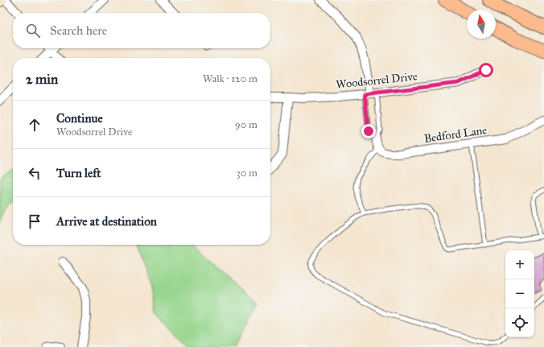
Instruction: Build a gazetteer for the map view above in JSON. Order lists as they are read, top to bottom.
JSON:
{
  "streets": {
    "street": ["Woodsorrel Drive", "Bedford Lane"]
  },
  "north": "top",
  "page": {
    "search": "Search here",
    "heading": ["2 min", "Walk · 120 m"],
    "list": [
      ["Continue", "Woodsorrel Drive", "90 m"],
      ["Turn left", "30 m"],
      "Arrive at destination"
    ],
    "map_buttons": ["+", "−"]
  }
}
